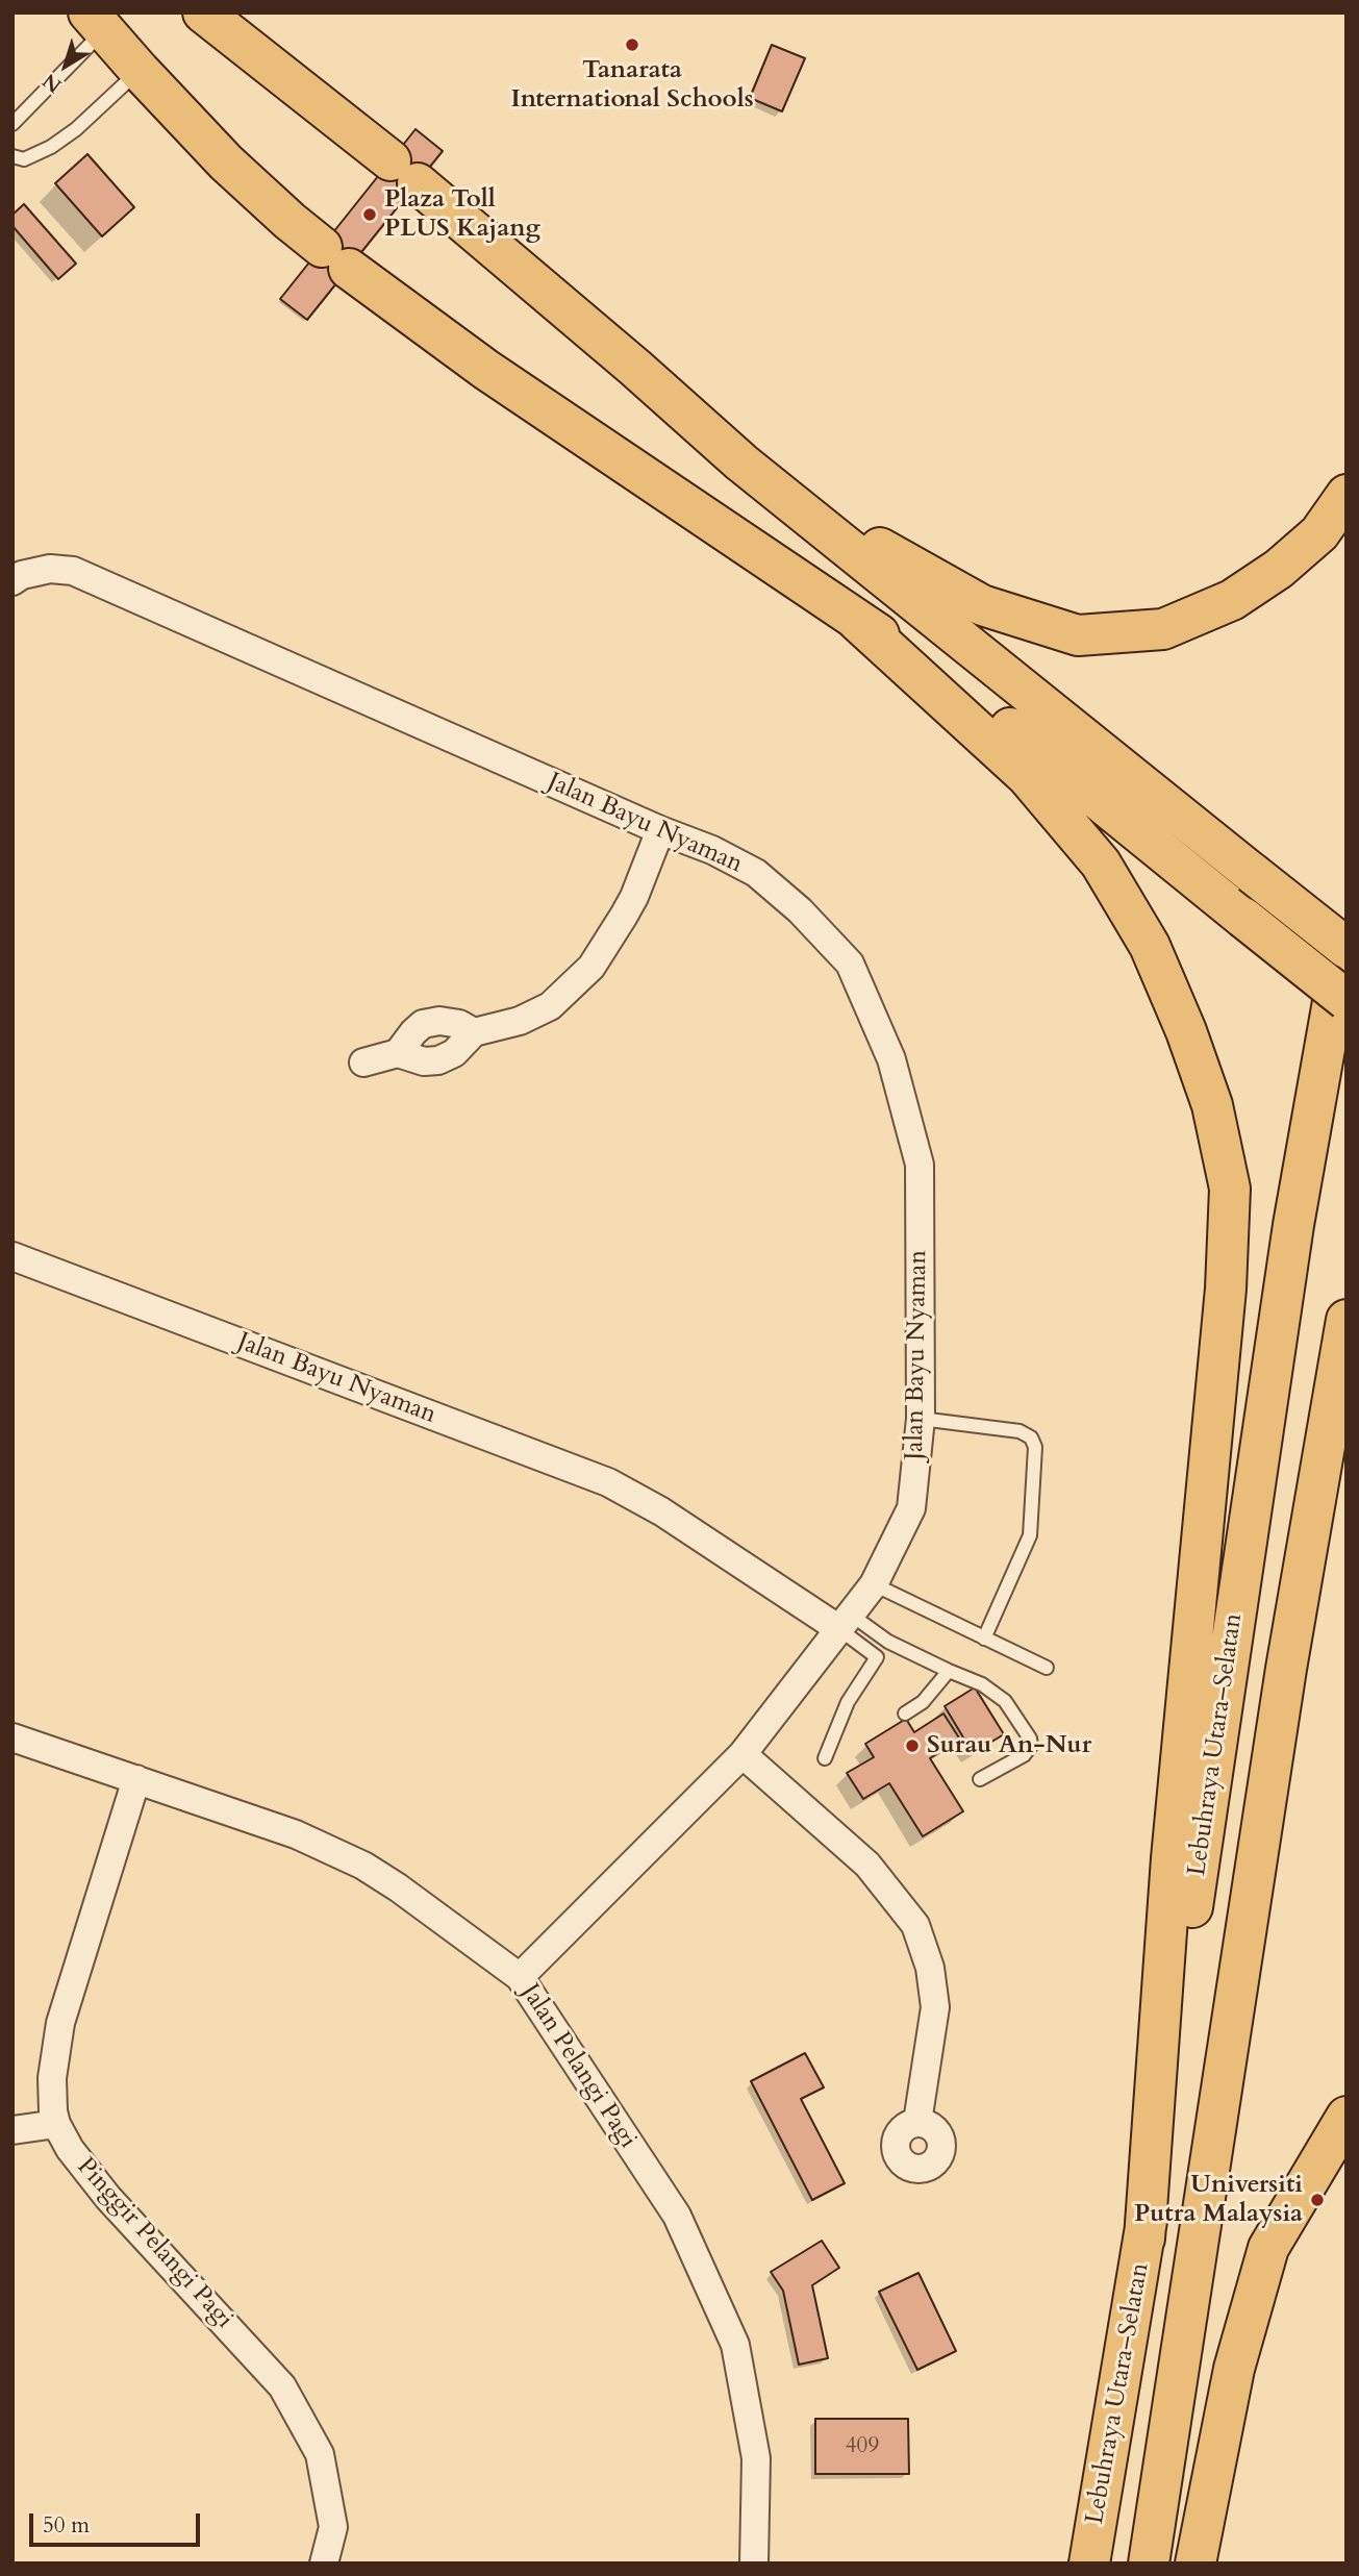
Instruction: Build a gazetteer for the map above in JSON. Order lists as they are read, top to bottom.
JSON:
{
  "streets": {
    "highway": ["Lebuhraya Utara–Selatan"],
    "street": ["Jalan Bayu Nyaman", "Jalan Pelangi Pagi", "Pinggir Pelangi Pagi"]
  },
  "crossings": [
    ["Jalan Bayu Nyaman", "Jalan Pelangi Pagi"],
    ["Jalan Pelangi Pagi", "Pinggir Pelangi Pagi"]
  ],
  "places": [
    "Tanarata International Schools",
    "Plaza Toll PLUS Kajang",
    "Surau An-Nur",
    "Universiti Putra Malaysia"
  ],
  "house_numbers": ["409"],
  "scale_bar": "50 m",
  "north": "bottom left"
}
